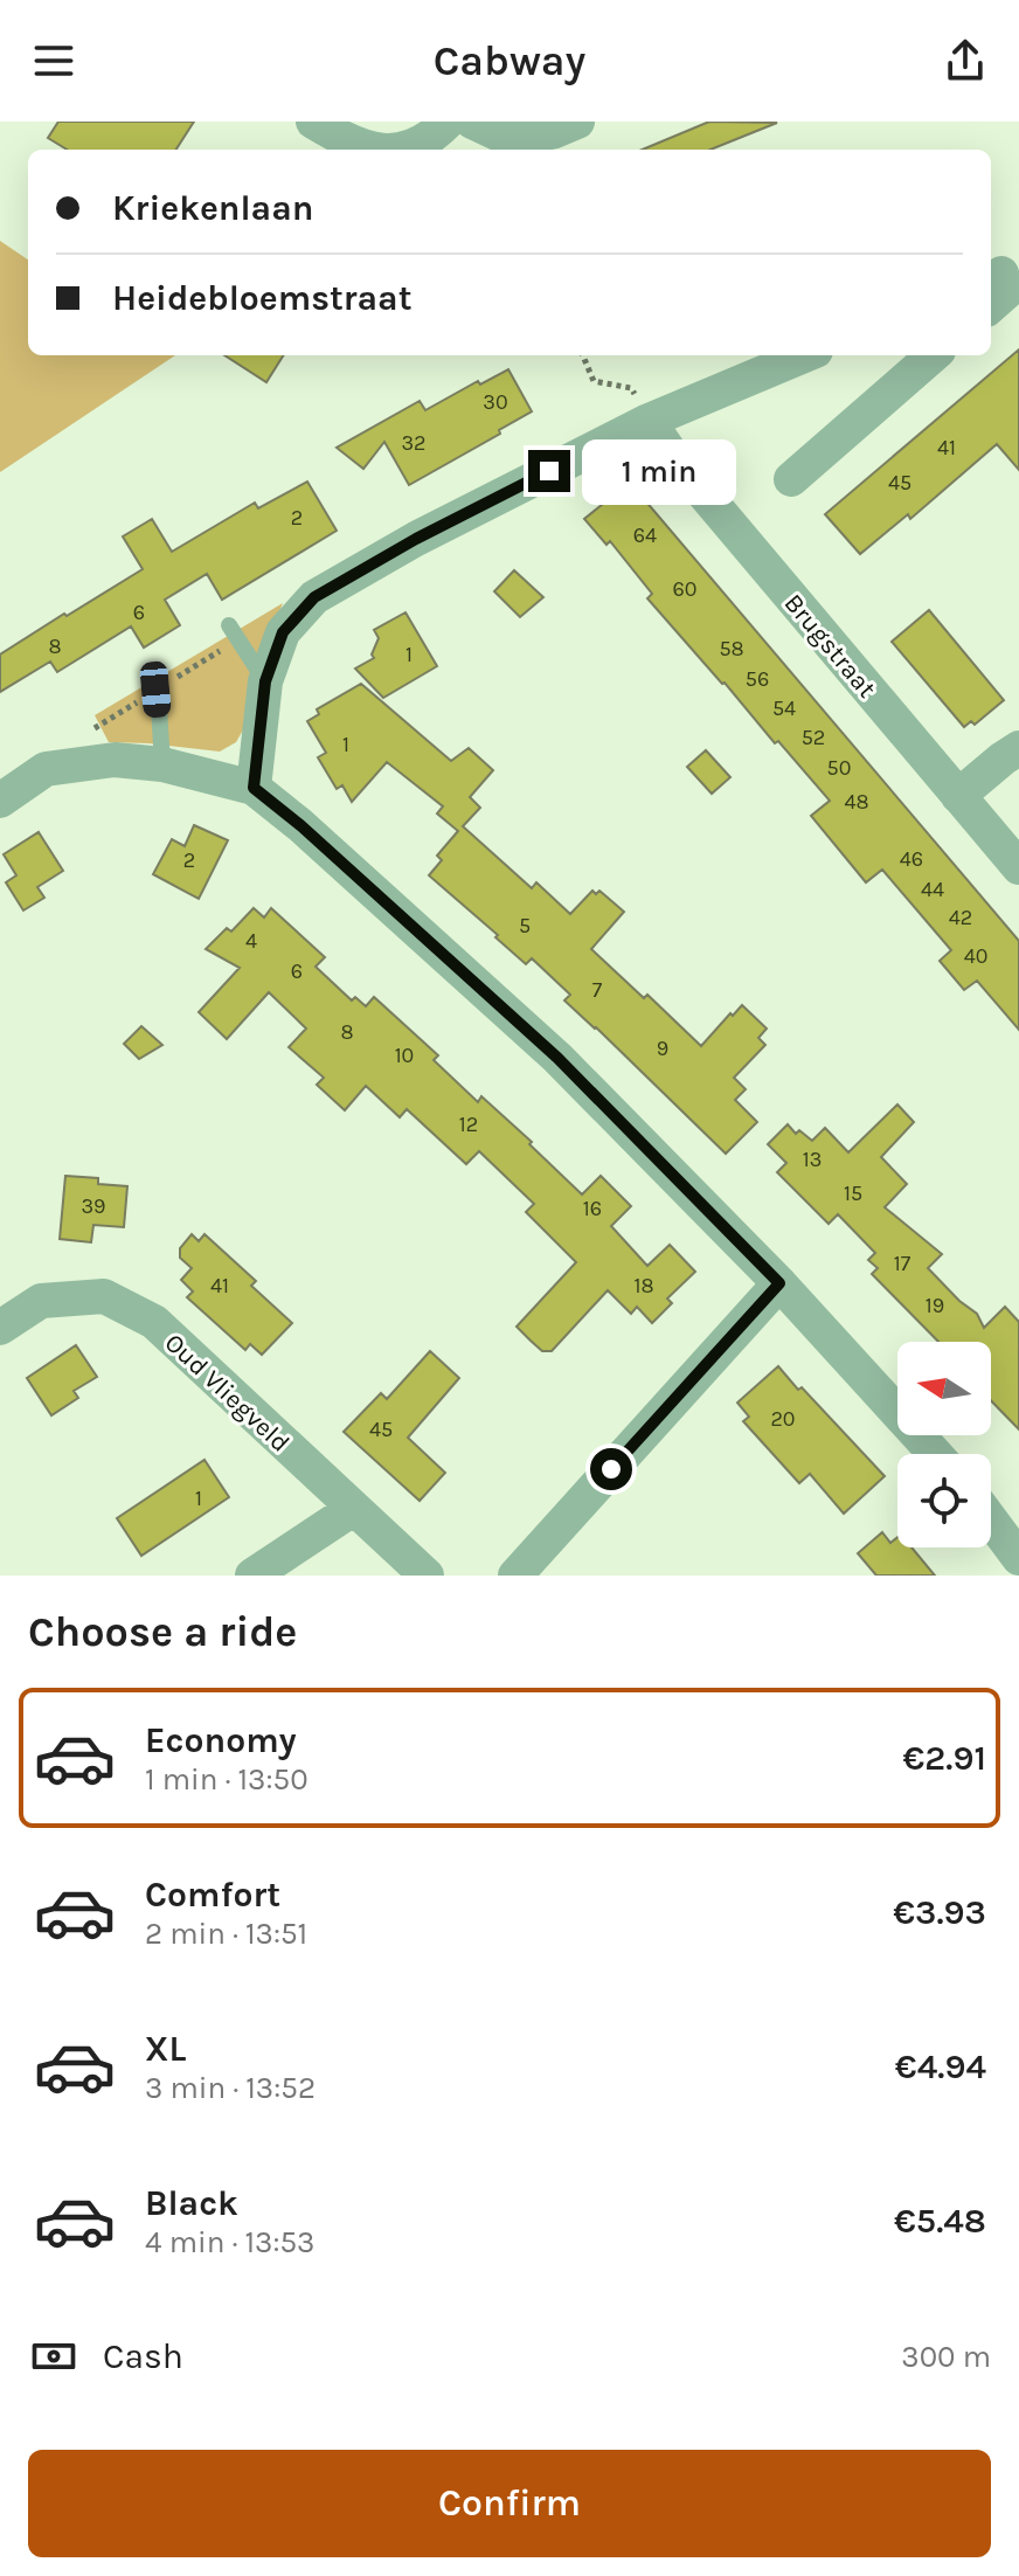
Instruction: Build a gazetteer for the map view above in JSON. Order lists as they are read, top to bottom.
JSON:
{
  "streets": {
    "street": ["Brugstraat", "Oud Vliegveld"]
  },
  "house_numbers": [
    "30",
    "32",
    "41",
    "45",
    "2",
    "64",
    "60",
    "6",
    "8",
    "58",
    "1",
    "56",
    "54",
    "52",
    "1",
    "50",
    "48",
    "46",
    "2",
    "44",
    "42",
    "5",
    "4",
    "40",
    "6",
    "7",
    "8",
    "9",
    "10",
    "12",
    "13",
    "15",
    "39",
    "16",
    "17",
    "41",
    "18",
    "19",
    "20",
    "45",
    "1"
  ],
  "north": "left",
  "page": {
    "header": "Cabway",
    "banner": ["Kriekenlaan", "Heidebloemstraat"],
    "bubble": "1 min",
    "heading": "Choose a ride",
    "list": [
      {
        "name": "Economy",
        "note": "1 min · 13:50",
        "value": "€2.91"
      },
      {
        "name": "Comfort",
        "note": "2 min · 13:51",
        "value": "€3.93"
      },
      {
        "name": "XL",
        "note": "3 min · 13:52",
        "value": "€4.94"
      },
      {
        "name": "Black",
        "note": "4 min · 13:53",
        "value": "€5.48"
      }
    ],
    "pay": ["Cash", "300 m"],
    "buttons": "Confirm"
  }
}
